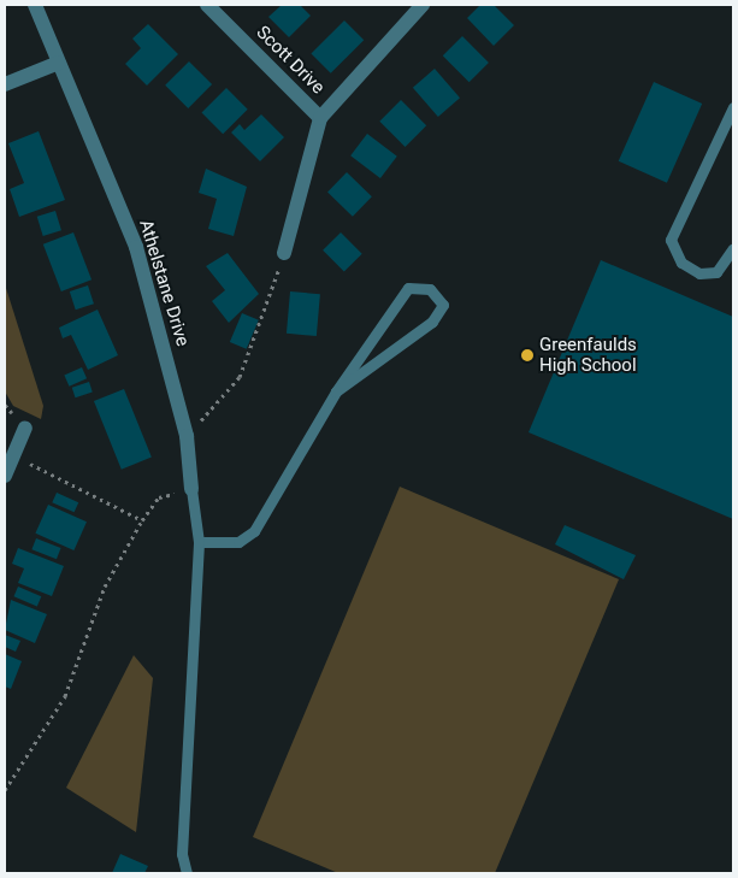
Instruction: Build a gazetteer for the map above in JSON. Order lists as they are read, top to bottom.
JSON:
{
  "streets": {
    "street": ["Scott Drive", "Athelstane Drive"]
  },
  "places": ["Greenfaulds High School"]
}
